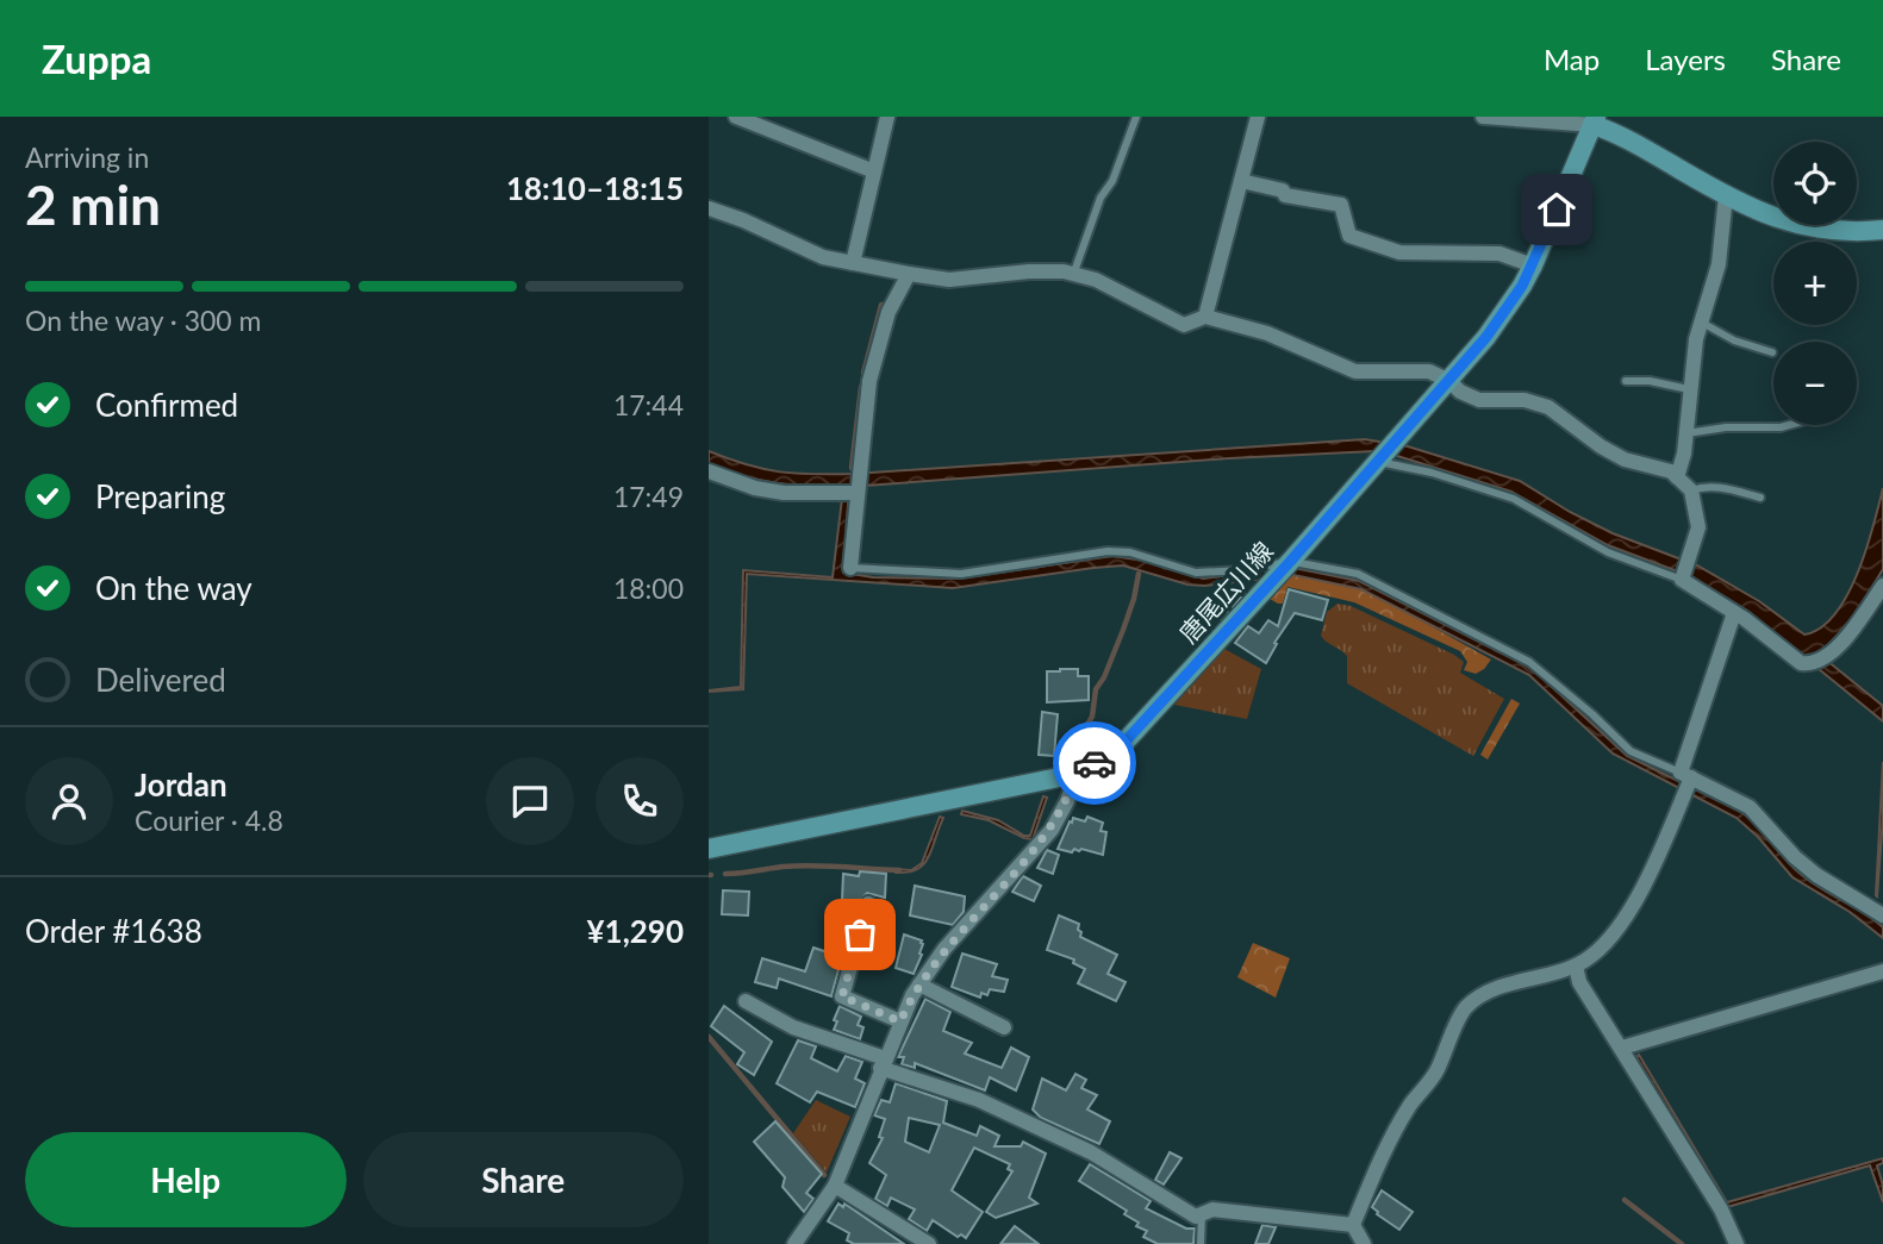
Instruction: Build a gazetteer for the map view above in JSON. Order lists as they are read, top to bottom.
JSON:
{
  "streets": {
    "main road": ["唐尾広川線"]
  },
  "page": {
    "header": "Zuppa",
    "nav": ["Map", "Layers", "Share"],
    "heading": ["2 min", "Arriving in", "18:10–18:15"],
    "panel": [
      "Jordan",
      "Courier · 4.8",
      "Order #1638",
      "¥1,290"
    ],
    "map_buttons": ["+", "−"],
    "bar": "On the way · 300 m",
    "list": [
      ["Confirmed", "17:44"],
      ["Preparing", "17:49"],
      ["On the way", "18:00"],
      "Delivered"
    ],
    "buttons": ["Help", "Share"]
  }
}
